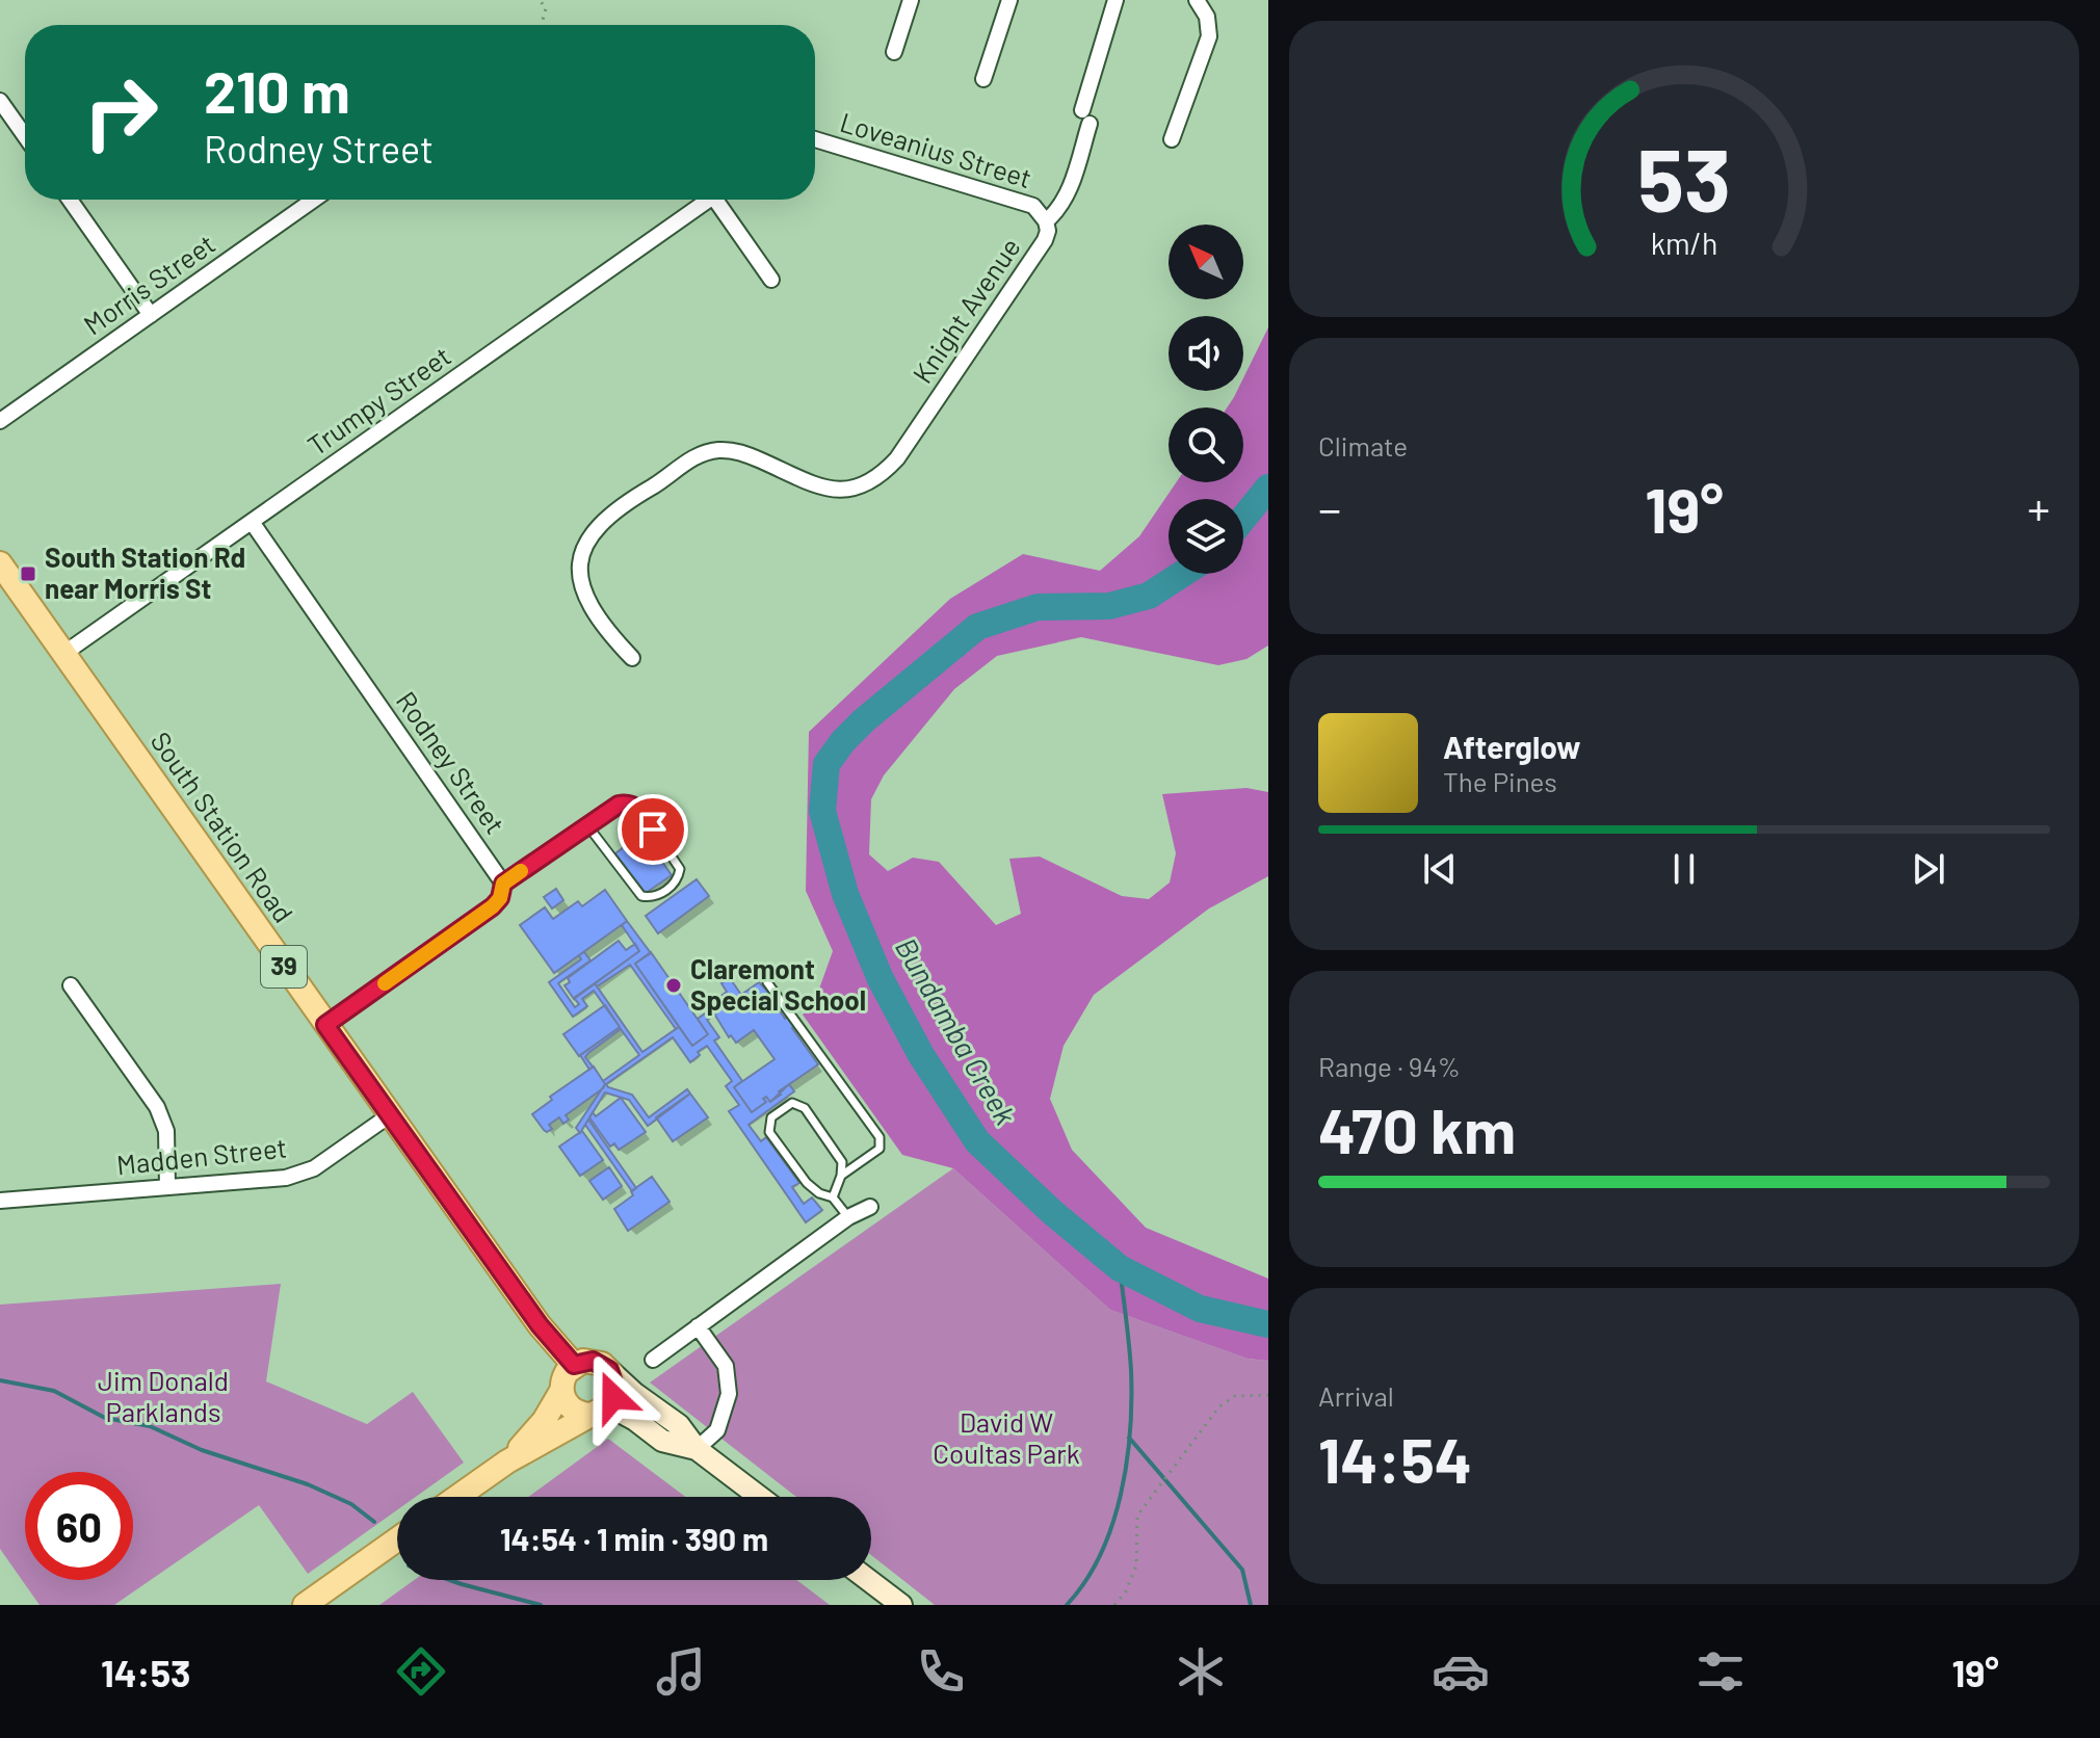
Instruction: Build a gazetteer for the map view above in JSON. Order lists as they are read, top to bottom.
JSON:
{
  "streets": {
    "main road": ["South Station Road", "39"],
    "street": [
      "Loveanius Street",
      "Morris Street",
      "Knight Avenue",
      "Trumpy Street",
      "Rodney Street",
      "Madden Street"
    ]
  },
  "crossings": [
    ["Loveanius Street", "Knight Avenue"],
    ["Trumpy Street", "Rodney Street"],
    ["Trumpy Street", "South Station Road"],
    ["South Station Road", "Madden Street"]
  ],
  "water": ["Bundamba Creek"],
  "parks": ["Jim Donald Parklands", "David W Coultas Park"],
  "places": {
    "transit": ["South Station Rd near Morris St"],
    "other": ["Claremont Special School"]
  },
  "north": "top left",
  "page": {
    "turn": ["210 m", "Rodney Street"],
    "tile": [
      "Climate",
      ["Range · 94%", "470 km"],
      ["Arrival", "14:54"]
    ],
    "heat": ["−", "19°", "+"],
    "song": ["Afterglow", "The Pines"],
    "limit": "60",
    "trip": "14:54 · 1 min · 390 m",
    "tabs": ["14:53", "19°"],
    "gauge": ["53", "km/h"]
  }
}
